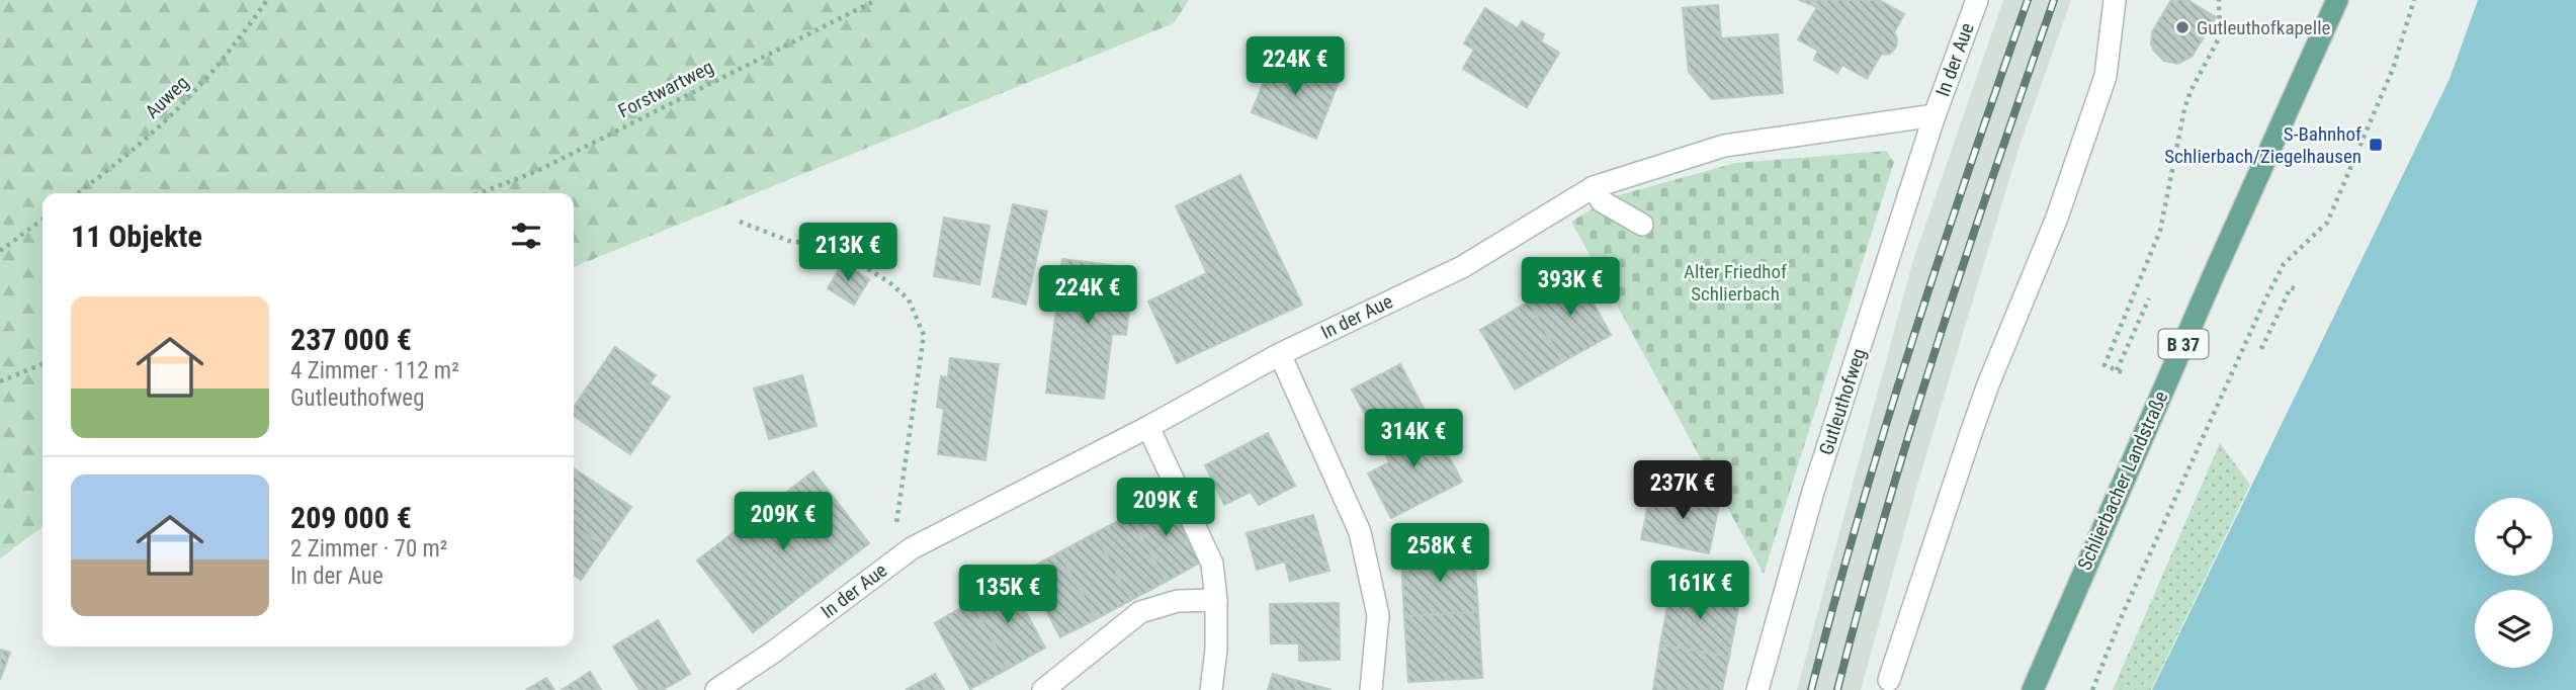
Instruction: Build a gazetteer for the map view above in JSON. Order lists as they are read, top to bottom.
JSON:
{
  "streets": {
    "main road": ["B 37", "Schlierbacher Landstraße"],
    "street": ["In der Aue", "Gutleuthofweg"],
    "path": ["Forstwartweg", "Auweg"]
  },
  "crossings": [
    ["In der Aue", "Gutleuthofweg"]
  ],
  "parks": ["Alter Friedhof Schlierbach"],
  "places": {
    "other": ["Gutleuthofkapelle"],
    "transit": ["S-Bahnhof Schlierbach/Ziegelhausen"]
  },
  "page": {
    "price": [
      "224K €",
      "213K €",
      "393K €",
      "224K €",
      "314K €",
      "237K €",
      "209K €",
      "209K €",
      "258K €",
      "161K €",
      "135K €"
    ],
    "heading": "11 Objekte",
    "list": [
      {
        "name": "237 000 €",
        "note": "4 Zimmer · 112 m² · Gutleuthofweg"
      },
      {
        "name": "209 000 €",
        "note": "2 Zimmer · 70 m² · In der Aue"
      }
    ]
  }
}
